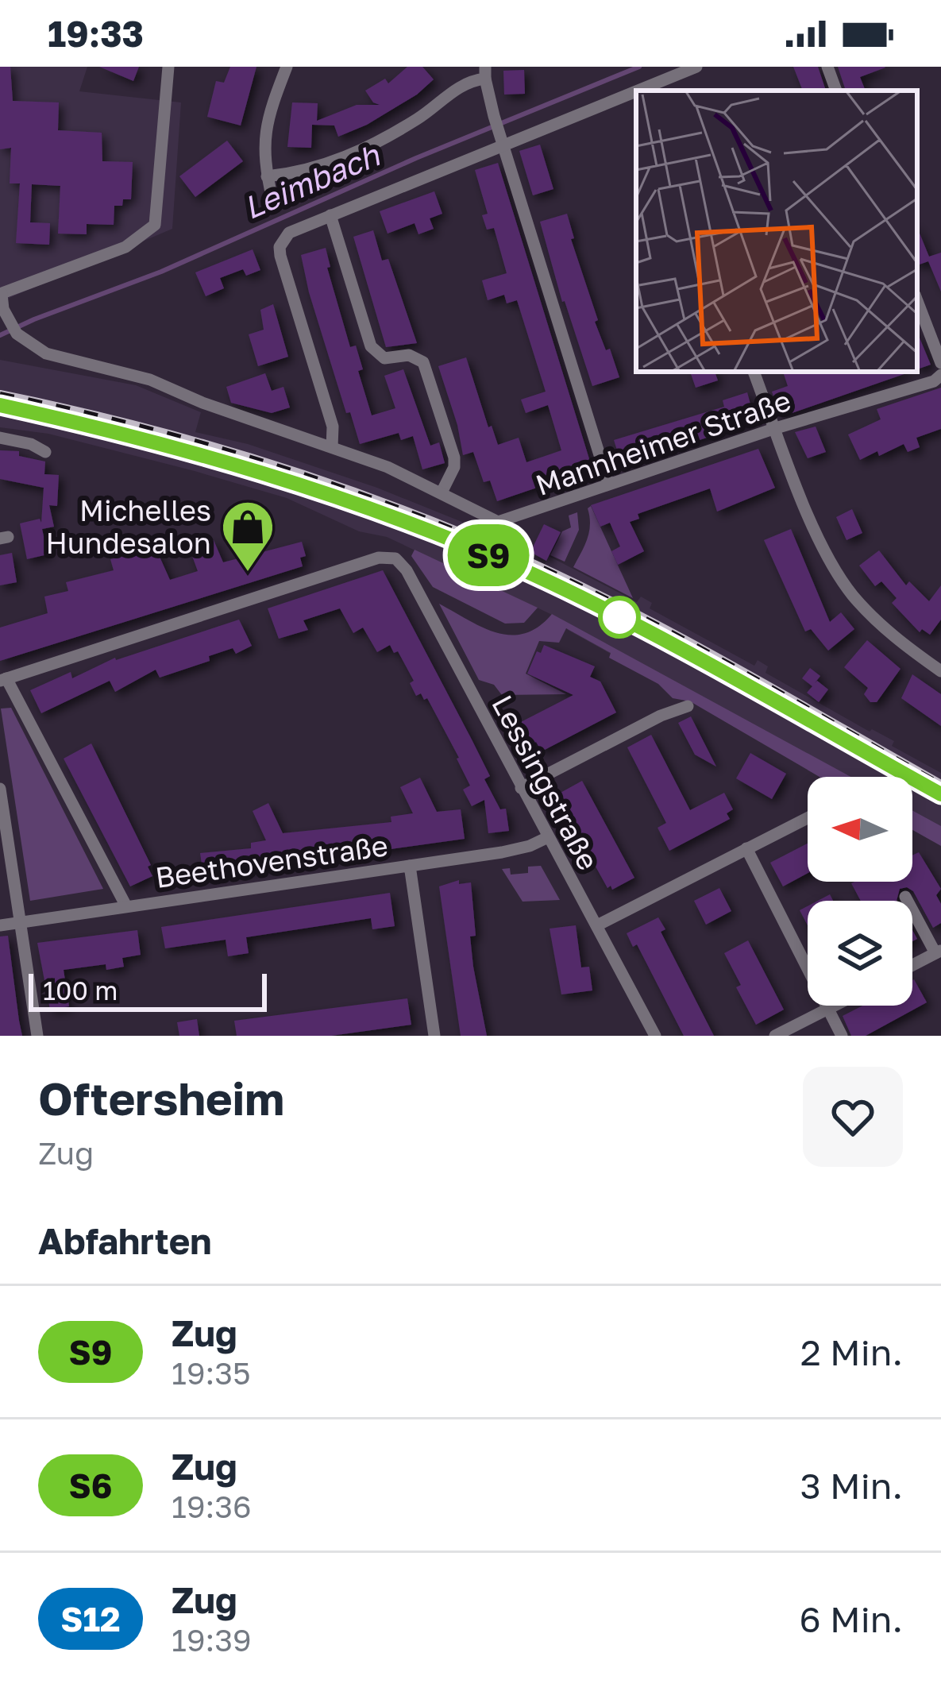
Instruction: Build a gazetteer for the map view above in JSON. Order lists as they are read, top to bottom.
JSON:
{
  "streets": {
    "street": ["Mannheimer Straße", "Lessingstraße", "Beethovenstraße"]
  },
  "crossings": [
    ["Lessingstraße", "Beethovenstraße"]
  ],
  "water": ["Leimbach"],
  "places": {
    "shop": ["Michelles Hundesalon"]
  },
  "scale_bar": "100 m",
  "north": "left",
  "page": {
    "status": "19:33",
    "on_map": "S9",
    "scale": "100 m",
    "heading": [
      ["Oftersheim", "Zug"],
      "Abfahrten"
    ],
    "list": [
      {
        "mark": "S9",
        "name": "Zug",
        "note": "19:35",
        "value": "2 Min."
      },
      {
        "mark": "S6",
        "name": "Zug",
        "note": "19:36",
        "value": "3 Min."
      },
      {
        "mark": "S12",
        "name": "Zug",
        "note": "19:39",
        "value": "6 Min."
      }
    ]
  }
}
